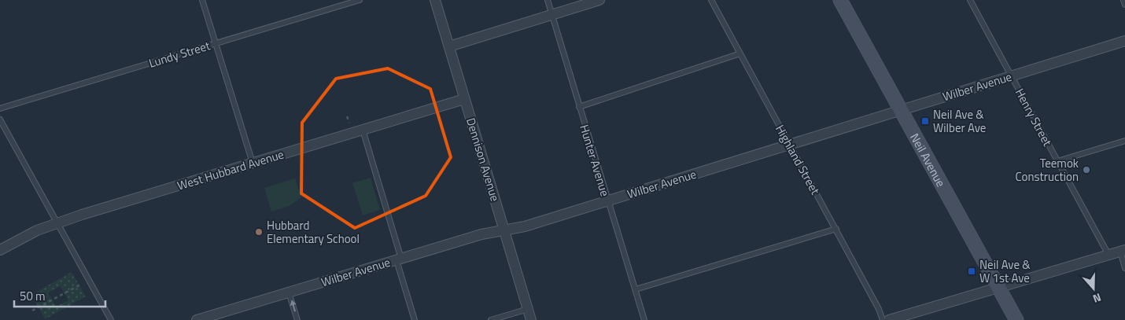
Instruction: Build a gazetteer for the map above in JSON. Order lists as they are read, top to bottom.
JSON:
{
  "streets": {
    "street": [
      "Wilber Avenue",
      "Dennison Avenue",
      "Neil Avenue",
      "West Hubbard Avenue"
    ],
    "lane": [
      "Lundy Street",
      "Henry Street",
      "Highland Street",
      "Hunter Avenue"
    ]
  },
  "crossings": [
    ["Wilber Avenue", "Henry Street"],
    ["Wilber Avenue", "Dennison Avenue"],
    ["Wilber Avenue", "Highland Street"],
    ["Wilber Avenue", "Neil Avenue"],
    ["Wilber Avenue", "Hunter Avenue"],
    ["Dennison Avenue", "West Hubbard Avenue"]
  ],
  "places": {
    "transit": ["Neil Ave & Wilber Ave", "Neil Ave & W 1st Ave"],
    "other": ["Teemok Construction", "Hubbard Elementary School"]
  },
  "scale_bar": "50 m",
  "north": "bottom"
}
